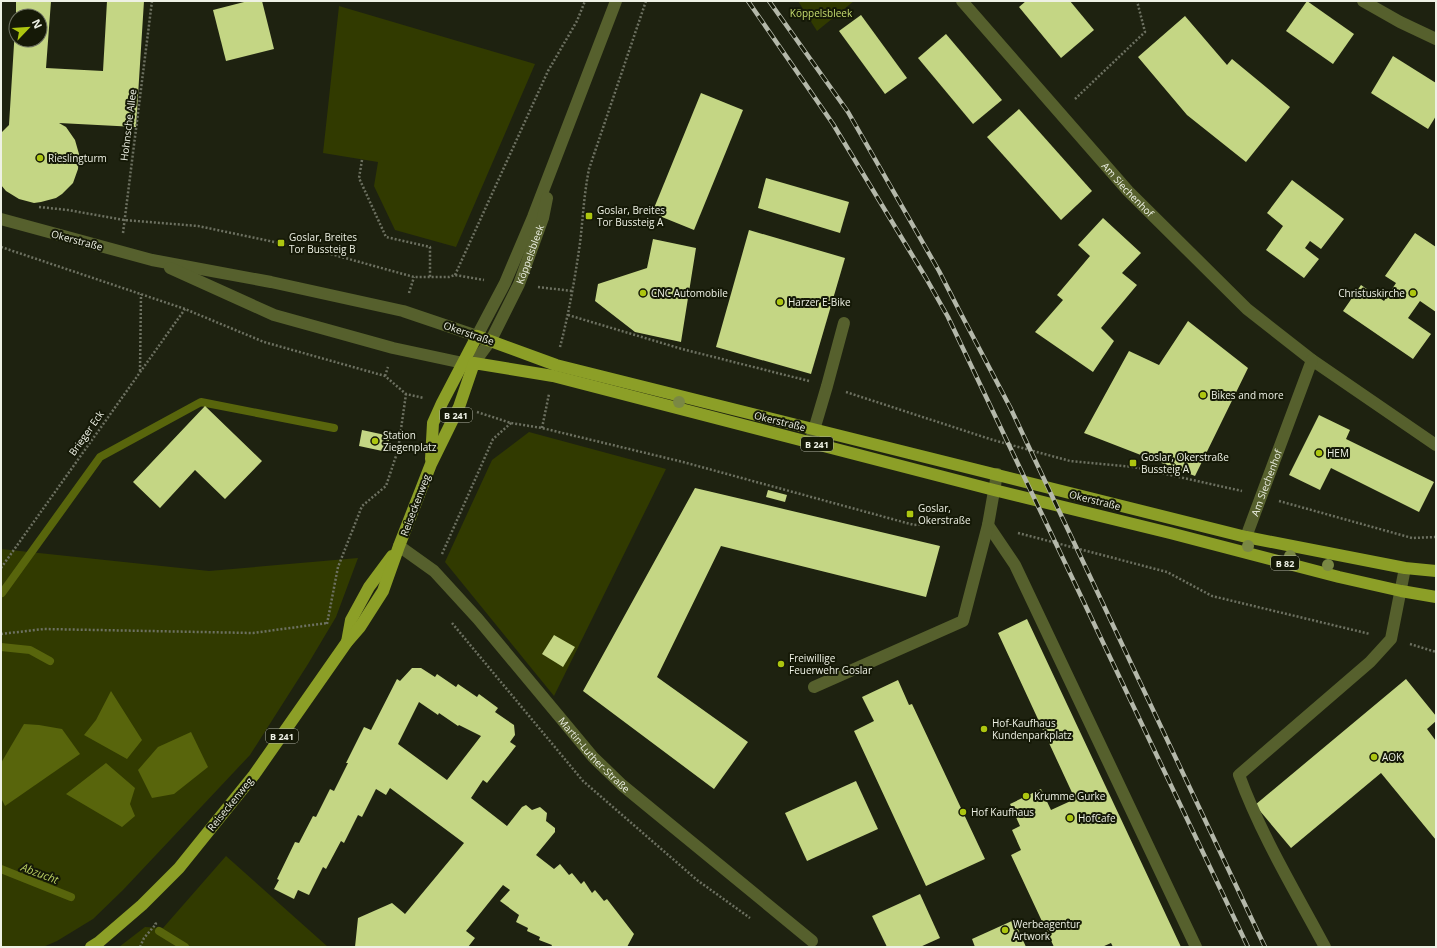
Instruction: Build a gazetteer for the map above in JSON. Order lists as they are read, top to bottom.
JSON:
{
  "streets": {
    "main road": [
      "Okerstraße",
      "B 241",
      "Reiseckenweg",
      "B 82"
    ],
    "street": ["Am Siechenhof", "Köppelsbleek", "Martin-Luther-Straße"],
    "path": ["Hohnsche Allee", "Brieger Eck"]
  },
  "crossings": [
    ["Hohnsche Allee", "Okerstraße"],
    ["Am Siechenhof", "Okerstraße"],
    ["Okerstraße", "Köppelsbleek"],
    ["Okerstraße", "Reiseckenweg"],
    ["Okerstraße", "B 82"],
    ["Köppelsbleek", "Reiseckenweg"],
    ["Reiseckenweg", "Martin-Luther-Straße"]
  ],
  "water": ["Abzucht"],
  "parks": ["Köppelsbleek"],
  "places": {
    "other": [
      "Rieslingturm",
      "CNC Automobile",
      "Christuskirche",
      "Harzer E-Bike",
      "Bikes and more",
      "Station Ziegenplatz",
      "HEM",
      "Freiwillige Feuerwehr Goslar",
      "Hof-Kaufhaus Kundenparkplatz",
      "AOK",
      "Krumme Gurke",
      "Hof Kaufhaus",
      "HofCafe",
      "Werbeagentur Artwork"
    ],
    "transit": [
      "Goslar, Breites Tor Bussteig A",
      "Goslar, Breites Tor Bussteig B",
      "Goslar, Okerstraße Bussteig A",
      "Goslar, Okerstraße"
    ]
  },
  "north": "top right"
}
